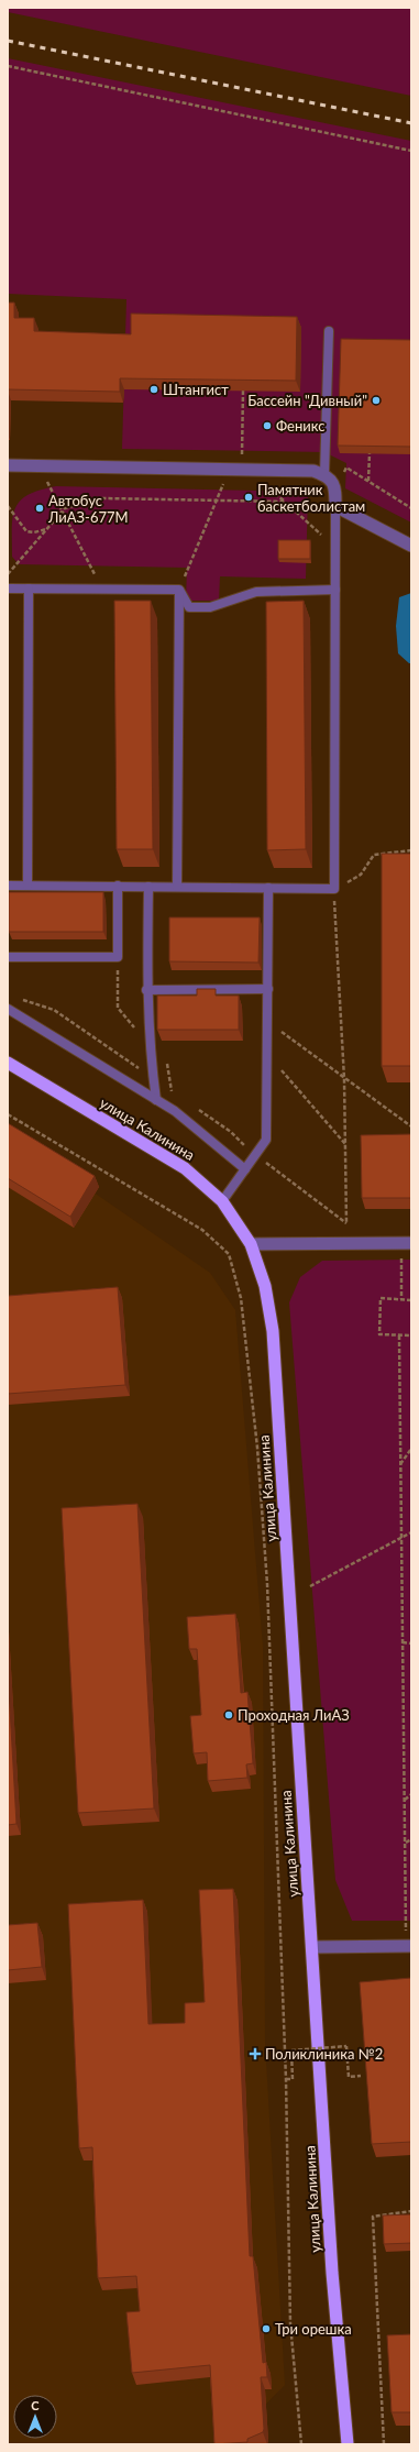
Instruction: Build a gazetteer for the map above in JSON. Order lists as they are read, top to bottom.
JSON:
{
  "streets": {
    "highway": ["улица Калинина"]
  },
  "places": {
    "other": [
      "Штангист",
      "Бассейн \"Дивный\"",
      "Феникс",
      "Памятник баскетболистам",
      "Автобус ЛиАЗ-677М",
      "Проходная ЛиАЗ",
      "Три орешка"
    ],
    "health": ["Поликлиника №2"]
  },
  "north": "top"
}
